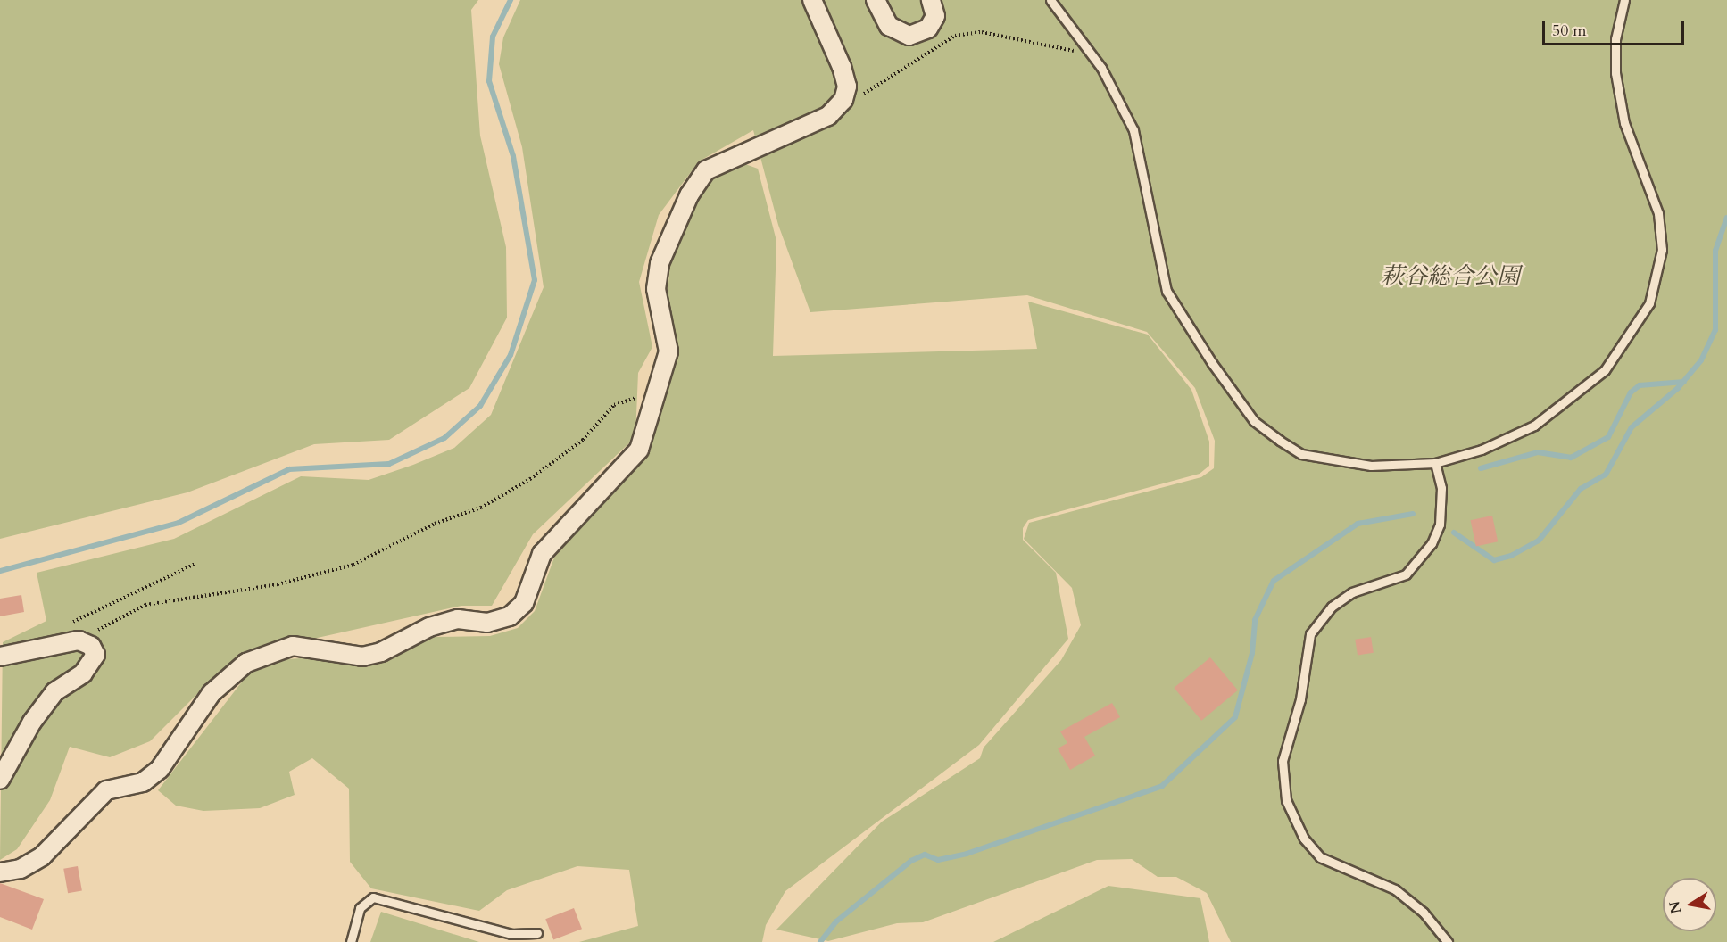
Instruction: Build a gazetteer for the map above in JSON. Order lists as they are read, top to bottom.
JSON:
{
  "parks": ["萩谷総合公園"],
  "scale_bar": "50 m",
  "north": "left"
}
